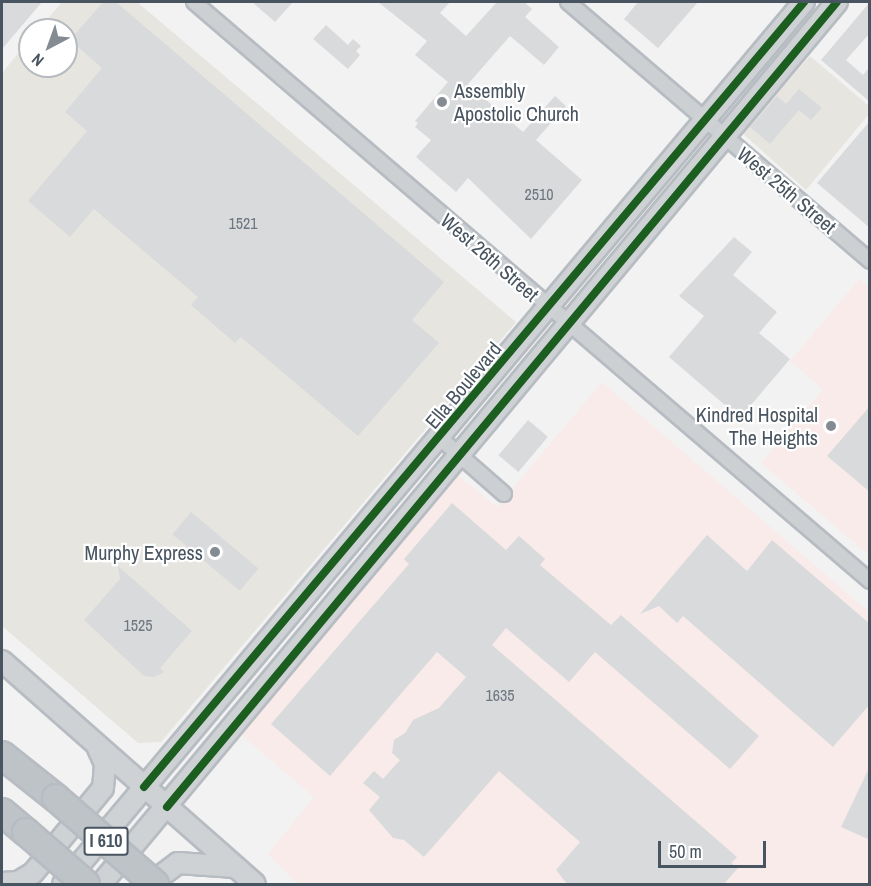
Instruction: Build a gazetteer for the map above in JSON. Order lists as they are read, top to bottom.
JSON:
{
  "streets": {
    "highway": ["I 610"],
    "main road": ["Ella Boulevard"],
    "street": ["West 25th Street", "West 26th Street"]
  },
  "crossings": [
    ["West 25th Street", "Ella Boulevard"],
    ["West 26th Street", "Ella Boulevard"]
  ],
  "places": ["Assembly Apostolic Church", "Kindred Hospital The Heights", "Murphy Express"],
  "house_numbers": [
    "2510",
    "1521",
    "1525",
    "1635"
  ],
  "scale_bar": "50 m",
  "north": "bottom left"
}
